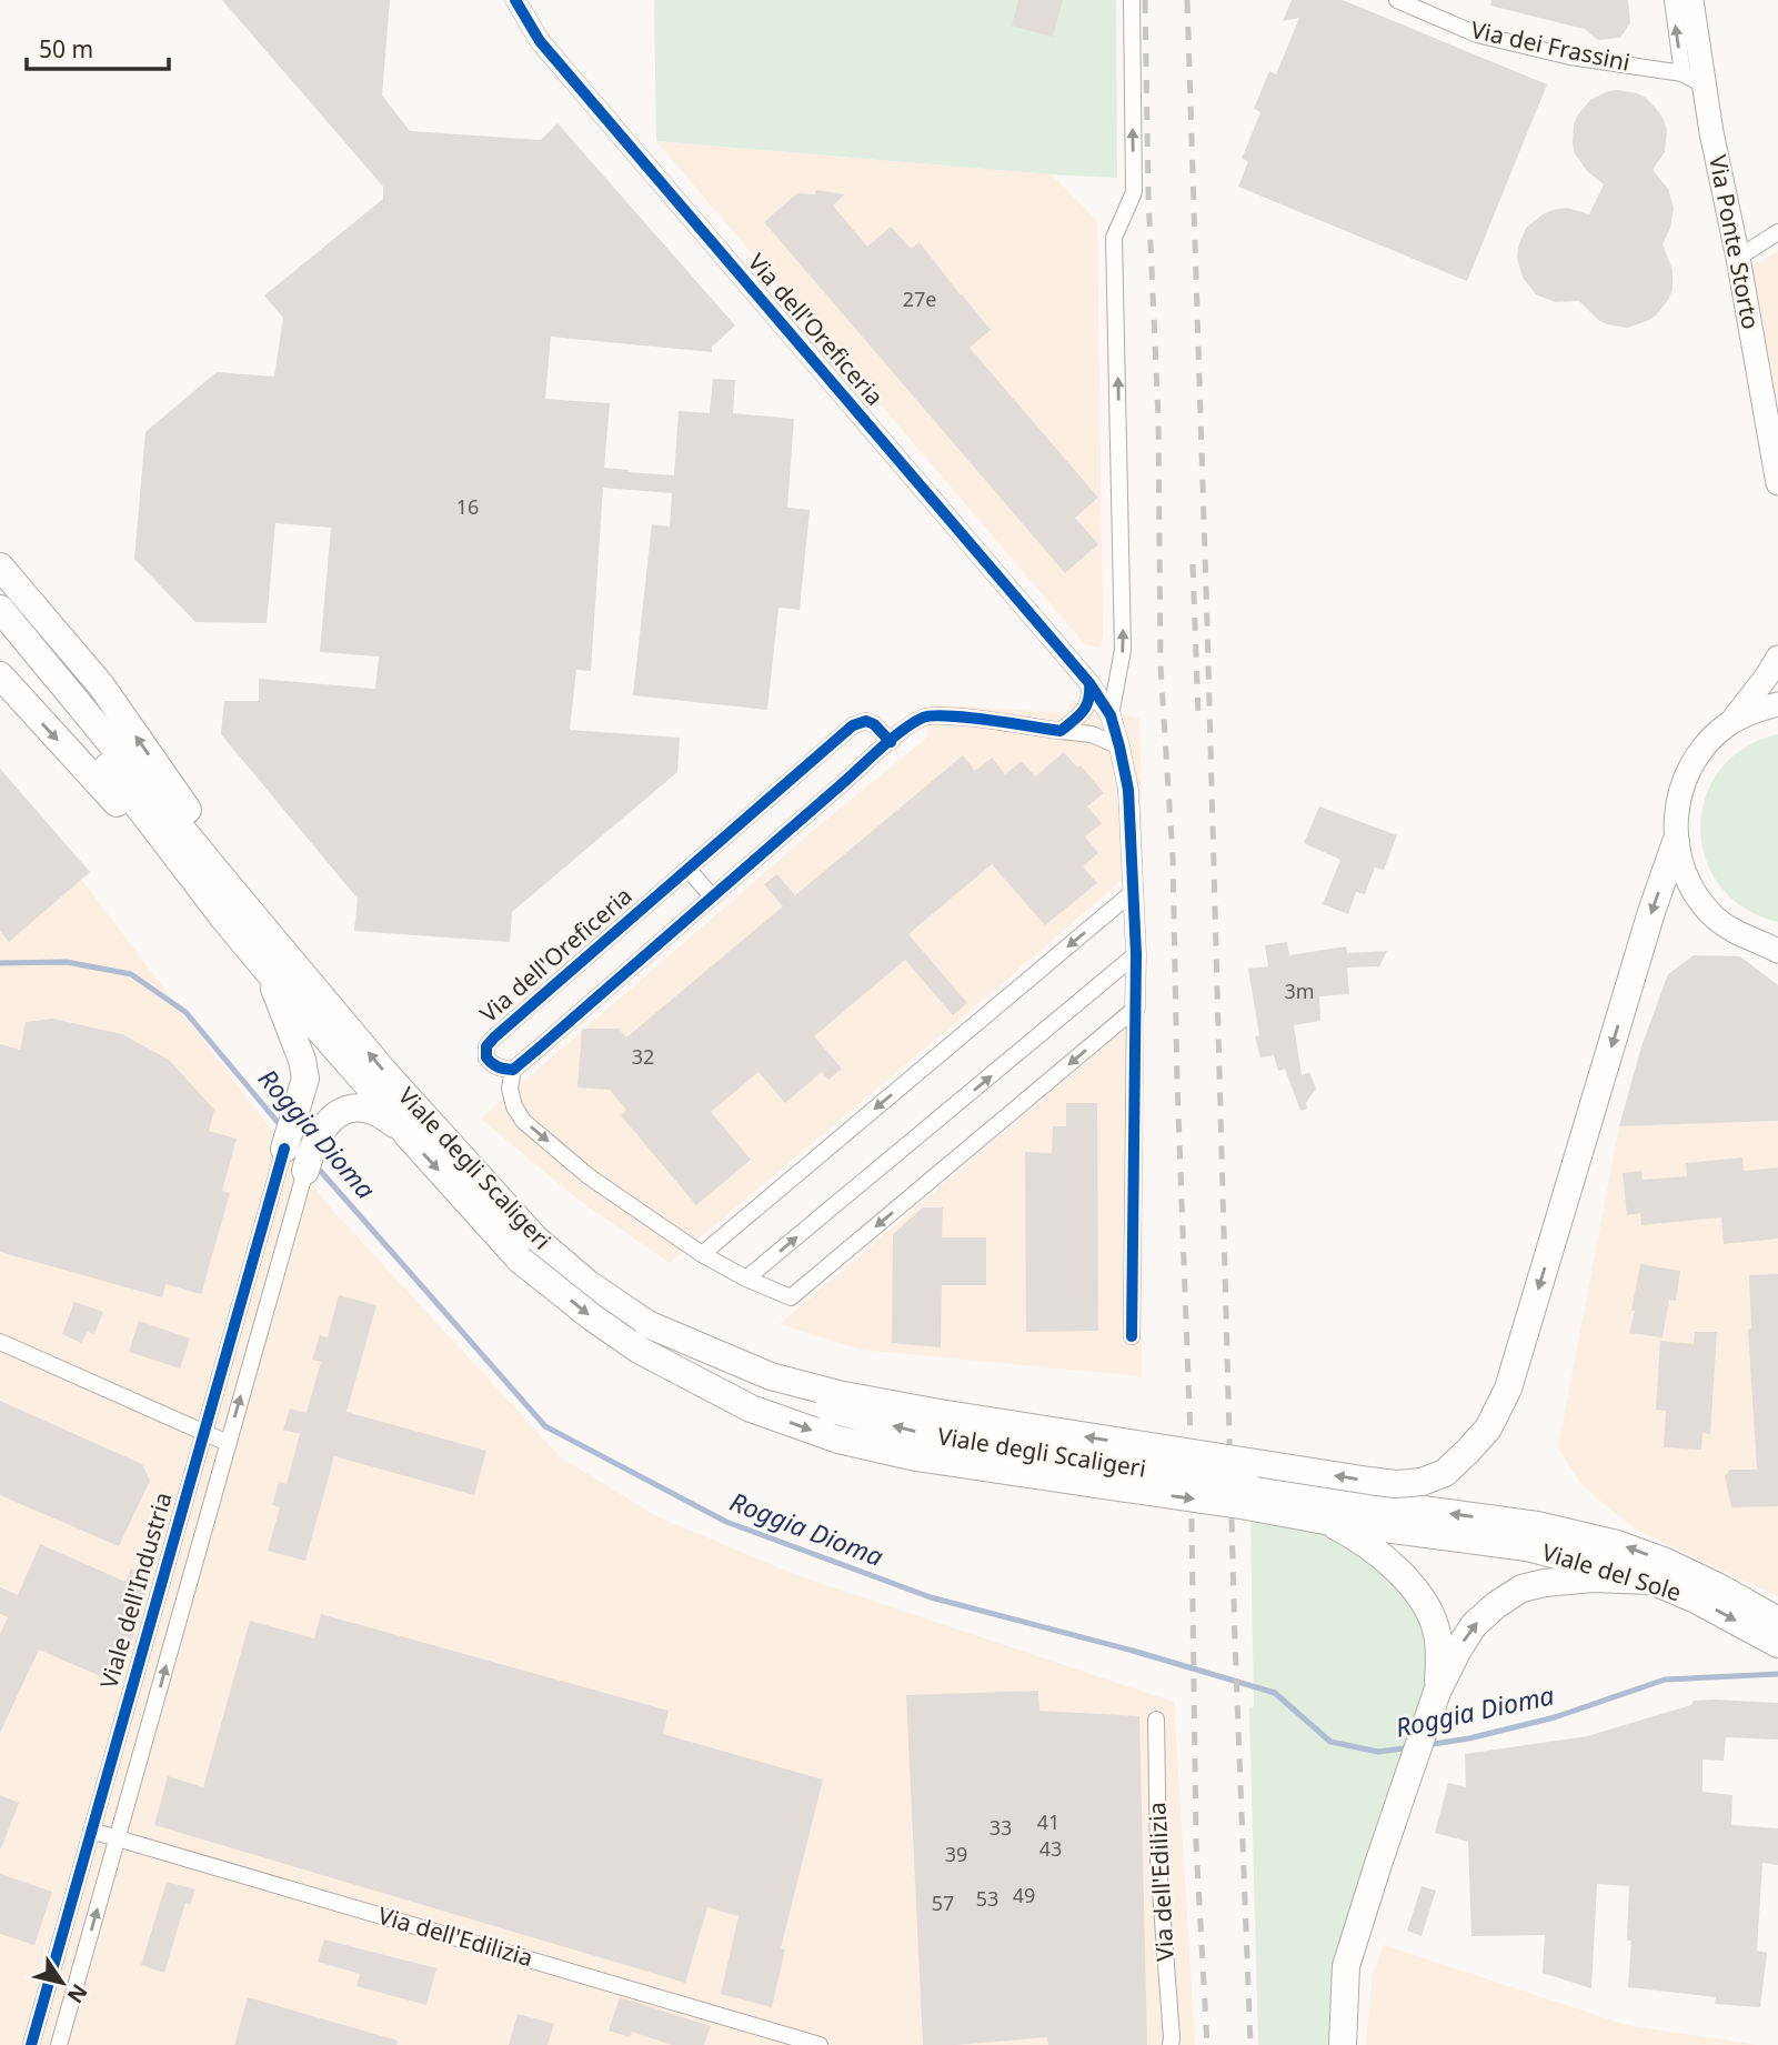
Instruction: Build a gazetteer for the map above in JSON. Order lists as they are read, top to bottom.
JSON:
{
  "streets": {
    "highway": ["Viale degli Scaligeri", "Viale del Sole"],
    "main road": ["Via Ponte Storto"],
    "street": [
      "Via dei Frassini",
      "Via dell'Oreficeria",
      "Viale dell'Industria",
      "Via dell'Edilizia"
    ]
  },
  "crossings": [
    ["Via dei Frassini", "Via Ponte Storto"],
    ["Viale degli Scaligeri", "Viale del Sole"],
    ["Viale dell'Industria", "Via dell'Edilizia"]
  ],
  "water": ["Roggia Dioma"],
  "house_numbers": [
    "27e",
    "16",
    "3m",
    "32",
    "41",
    "33",
    "43",
    "39",
    "49",
    "53",
    "57"
  ],
  "scale_bar": "50 m",
  "north": "bottom right"
}
